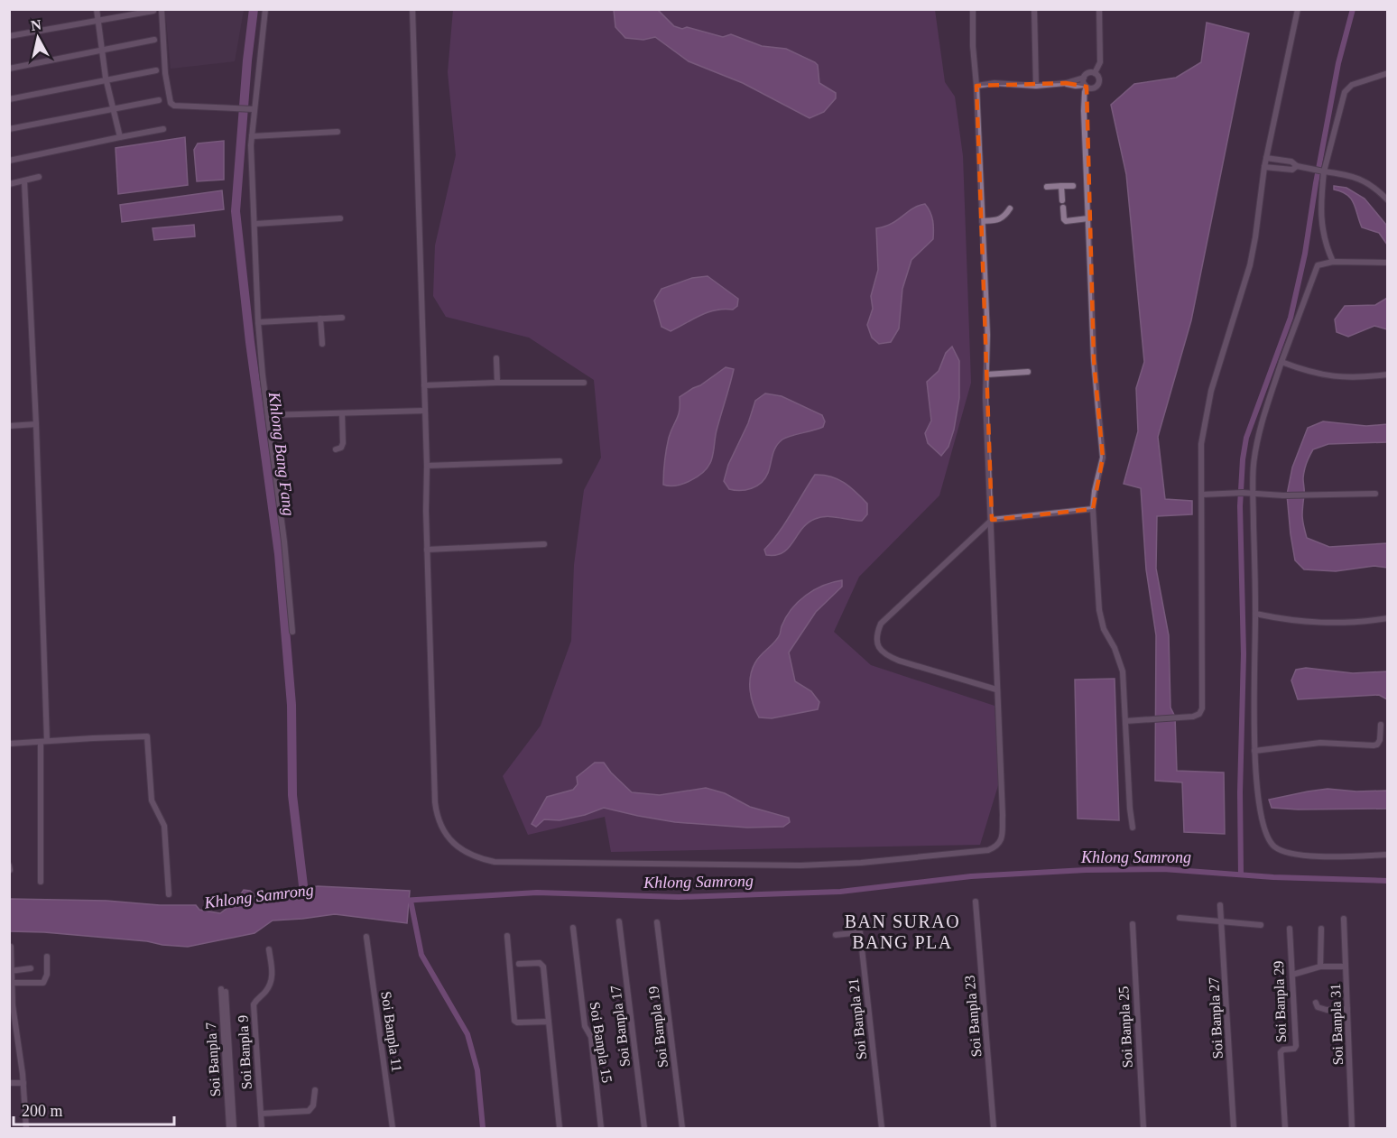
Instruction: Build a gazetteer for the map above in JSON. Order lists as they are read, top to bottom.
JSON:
{
  "streets": {
    "street": [
      "Soi Banpla 29",
      "Soi Banpla 23",
      "Soi Banpla 27",
      "Soi Banpla 21",
      "Soi Banpla 31",
      "Soi Banpla 17",
      "Soi Banpla 19",
      "Soi Banpla 25",
      "Soi Banpla 11",
      "Soi Banpla 15",
      "Soi Banpla 9"
    ]
  },
  "districts": ["BAN SURAO BANG PLA"],
  "water": ["Khlong Bang Fang", "Khlong Samrong"],
  "scale_bar": "200 m",
  "north": "top"
}
